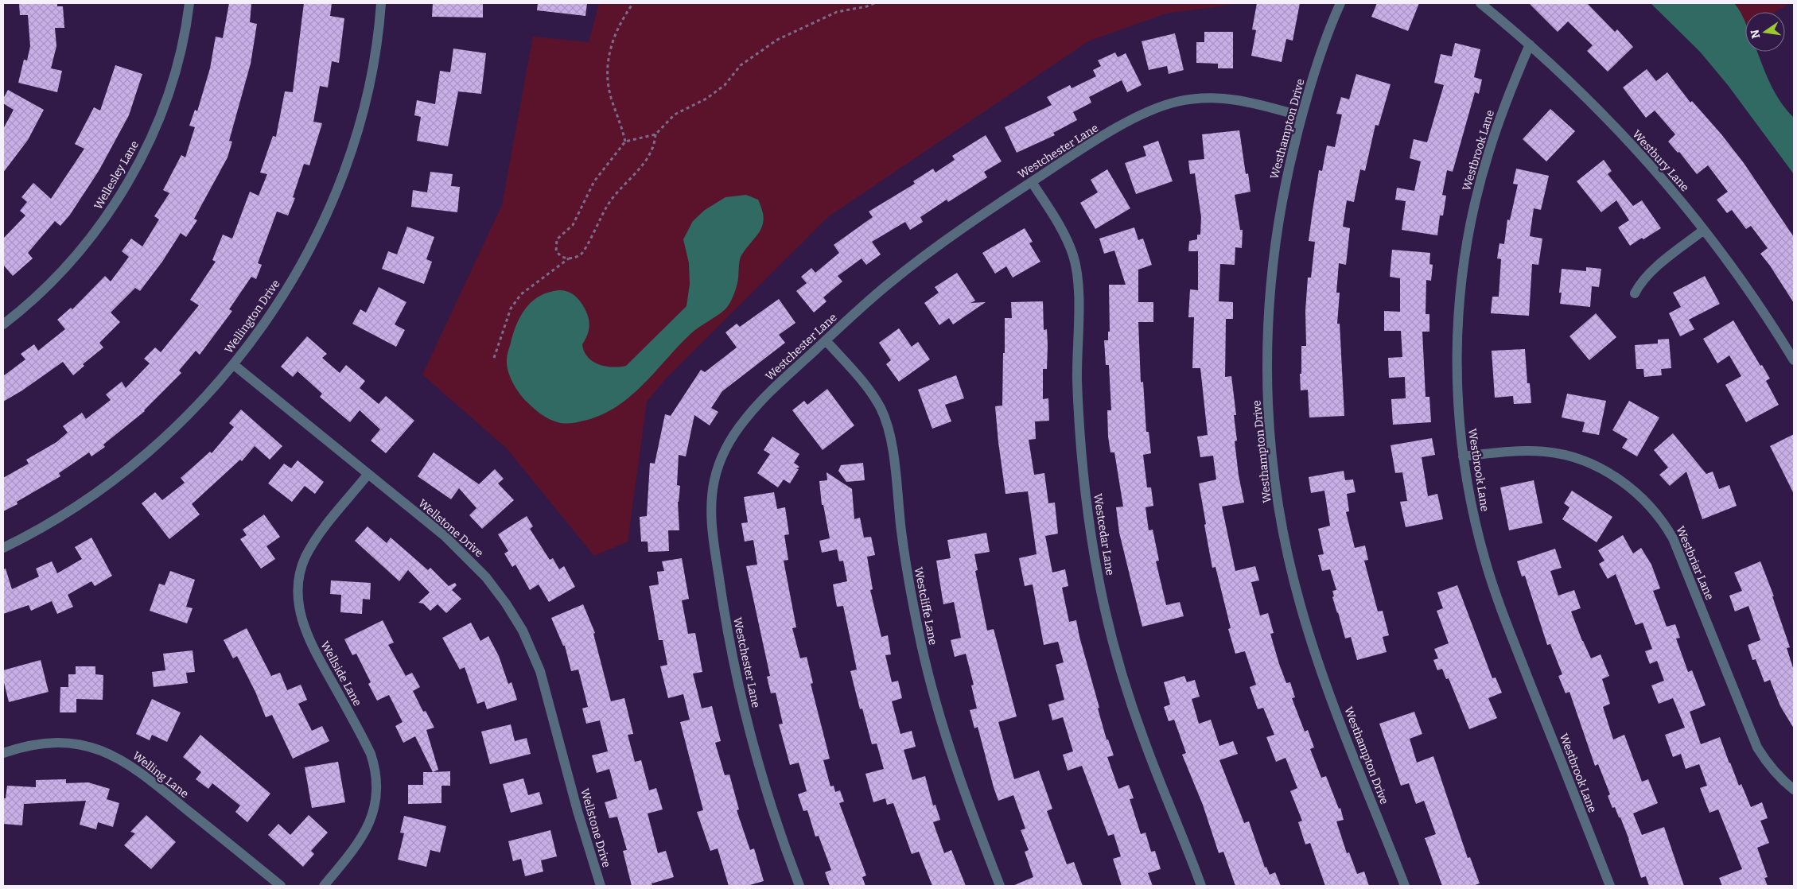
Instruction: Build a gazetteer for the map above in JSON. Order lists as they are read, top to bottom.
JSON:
{
  "streets": {
    "street": [
      "Westhampton Drive",
      "Westbrook Lane",
      "Westchester Lane",
      "Westbury Lane",
      "Wellesley Lane",
      "Wellington Drive",
      "Wellstone Drive",
      "Westcedar Lane",
      "Westbriar Lane",
      "Westcliffe Lane",
      "Wellside Lane",
      "Welling Lane"
    ]
  },
  "crossings": [
    ["Westhampton Drive", "Westchester Lane"],
    ["Westbrook Lane", "Westbury Lane"],
    ["Westbrook Lane", "Westbriar Lane"],
    ["Westchester Lane", "Westcedar Lane"],
    ["Westchester Lane", "Westcliffe Lane"],
    ["Wellington Drive", "Wellstone Drive"],
    ["Wellstone Drive", "Wellside Lane"]
  ],
  "north": "left"
}
